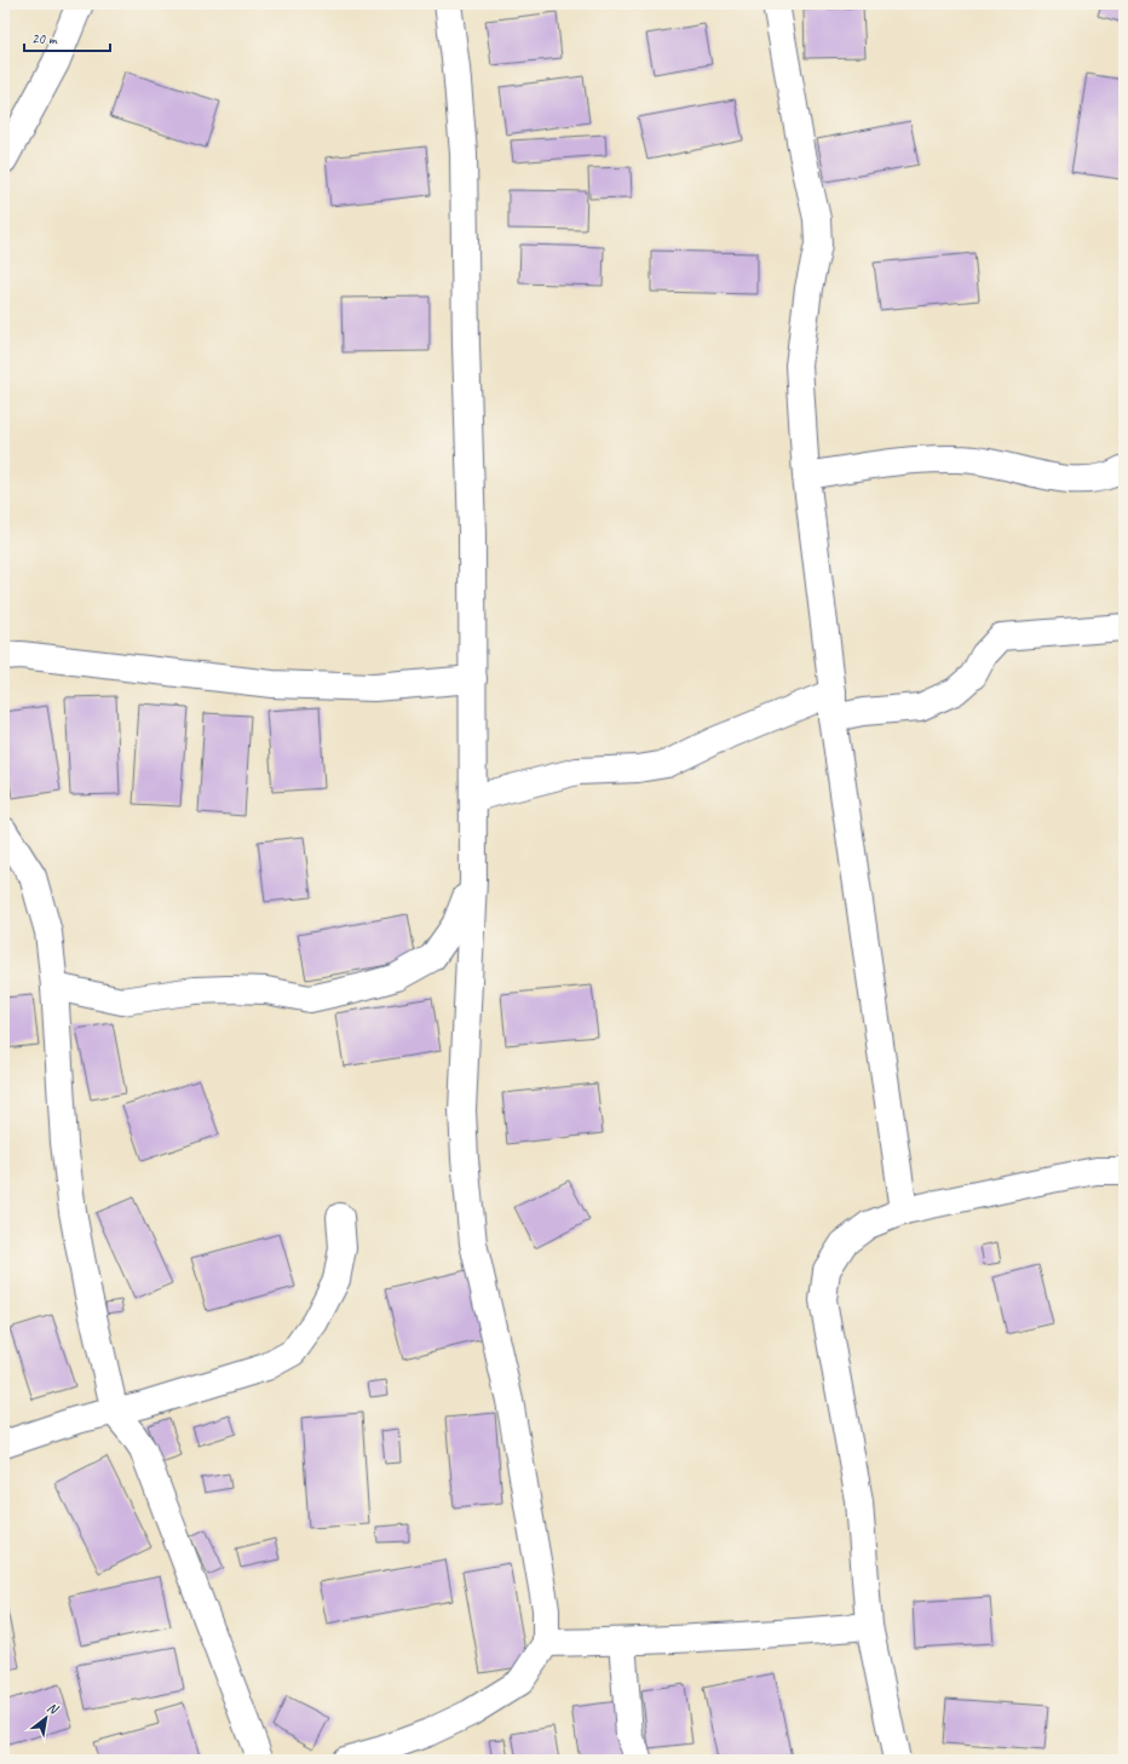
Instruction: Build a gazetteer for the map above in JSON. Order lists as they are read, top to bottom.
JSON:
{
  "scale_bar": "20 m",
  "north": "top right"
}
